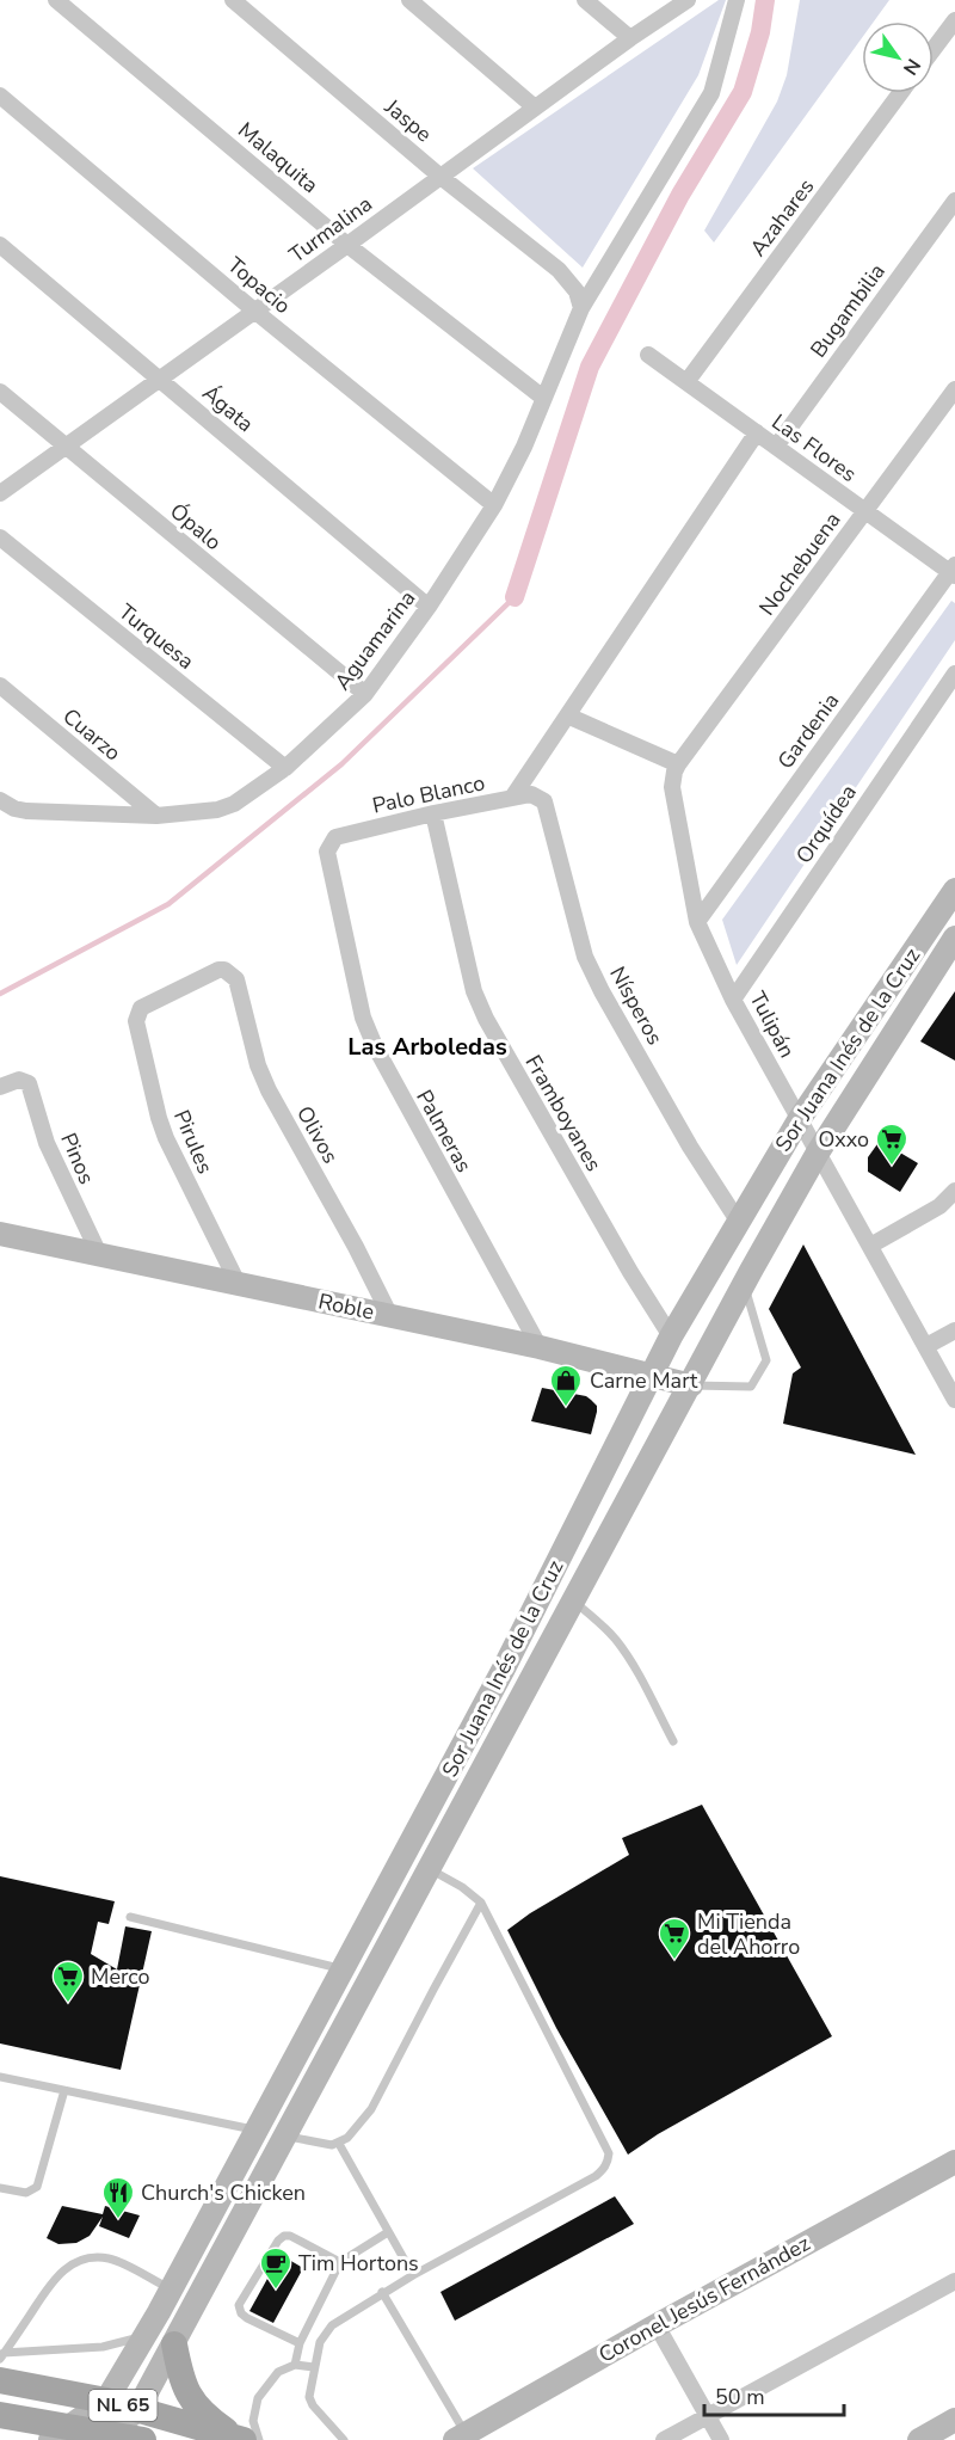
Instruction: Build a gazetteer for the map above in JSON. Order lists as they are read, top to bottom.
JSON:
{
  "streets": {
    "main road": [
      "Sor Juana Inés de la Cruz",
      "Roble",
      "Coronel Jesús Fernández",
      "NL 65"
    ],
    "street": [
      "Jaspe",
      "Malaquita",
      "Azahares",
      "Turmalina",
      "Topacio",
      "Bugambilia",
      "Ágata",
      "Las Flores",
      "Ópalo",
      "Nochebuena",
      "Turquesa",
      "Aguamarina",
      "Gardenia",
      "Cuarzo",
      "Palo Blanco",
      "Orquídea",
      "Nísperos",
      "Tulipán",
      "Framboyanes",
      "Palmeras",
      "Olivos",
      "Pirules",
      "Pinos"
    ]
  },
  "crossings": [
    ["Jaspe", "Turmalina"],
    ["Jaspe", "Aguamarina"],
    ["Malaquita", "Turmalina"],
    ["Malaquita", "Aguamarina"],
    ["Azahares", "Las Flores"],
    ["Turmalina", "Topacio"],
    ["Turmalina", "Ágata"],
    ["Turmalina", "Ópalo"],
    ["Topacio", "Aguamarina"],
    ["Bugambilia", "Las Flores"],
    ["Ágata", "Aguamarina"],
    ["Las Flores", "Nochebuena"],
    ["Las Flores", "Gardenia"],
    ["Ópalo", "Aguamarina"],
    ["Nochebuena", "Tulipán"],
    ["Turquesa", "Aguamarina"],
    ["Aguamarina", "Cuarzo"],
    ["Gardenia", "Tulipán"],
    ["Palo Blanco", "Nísperos"],
    ["Palo Blanco", "Framboyanes"],
    ["Palo Blanco", "Palmeras"],
    ["Orquídea", "Tulipán"],
    ["Nísperos", "Sor Juana Inés de la Cruz"],
    ["Tulipán", "Sor Juana Inés de la Cruz"],
    ["Sor Juana Inés de la Cruz", "Framboyanes"],
    ["Sor Juana Inés de la Cruz", "Roble"],
    ["Sor Juana Inés de la Cruz", "NL 65"],
    ["Palmeras", "Roble"],
    ["Olivos", "Pirules"],
    ["Olivos", "Roble"],
    ["Pirules", "Roble"],
    ["Pinos", "Roble"]
  ],
  "districts": ["Las Arboledas"],
  "places": {
    "supermarket": ["Oxxo", "Mi Tienda del Ahorro", "Merco"],
    "shop": ["Carne Mart"],
    "restaurant": ["Church's Chicken"],
    "cafe": ["Tim Hortons"]
  },
  "scale_bar": "50 m",
  "north": "bottom right"
}
